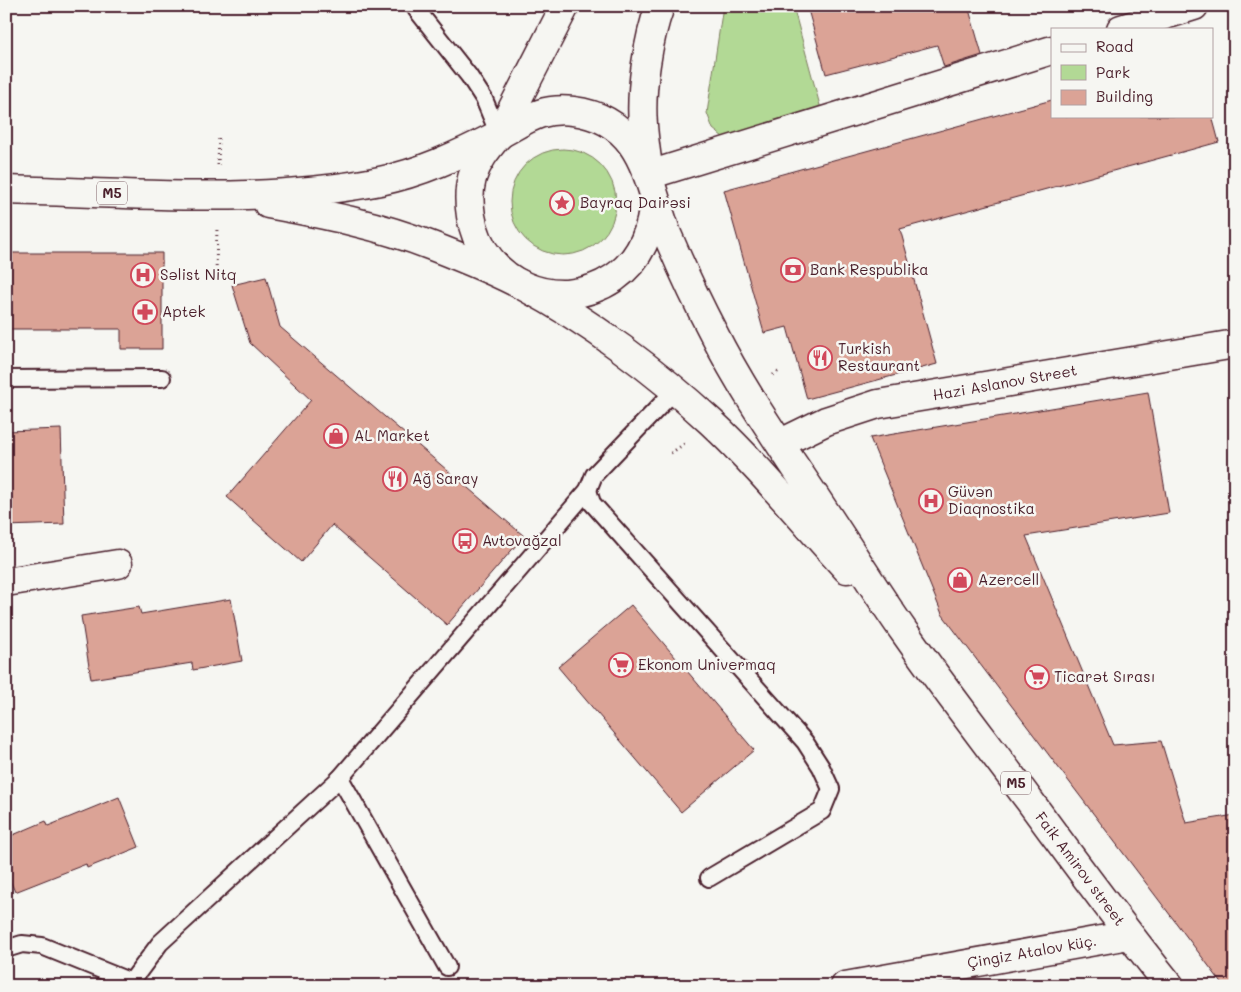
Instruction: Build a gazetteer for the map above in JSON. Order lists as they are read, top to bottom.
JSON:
{
  "streets": {
    "main road": [
      "M5",
      "Hazi Aslanov Street",
      "Faik Amirov street",
      "Çingiz Atalov küç."
    ]
  },
  "crossings": [
    ["Faik Amirov street", "Çingiz Atalov küç."]
  ],
  "places": {
    "place": ["Bayraq Dairəsi"],
    "bank": ["Bank Respublika"],
    "hospital": ["Səlist Nitq", "Güvən Diaqnostika"],
    "pharmacy": ["Aptek"],
    "restaurant": ["Turkish Restaurant", "Ağ Saray"],
    "shop": ["AL Market", "Azercell"],
    "bus stop": ["Avtovağzal"],
    "supermarket": ["Ekonom Univermaq", "Ticarət Sırası"]
  },
  "legend": ["Road", "Park", "Building"]
}
